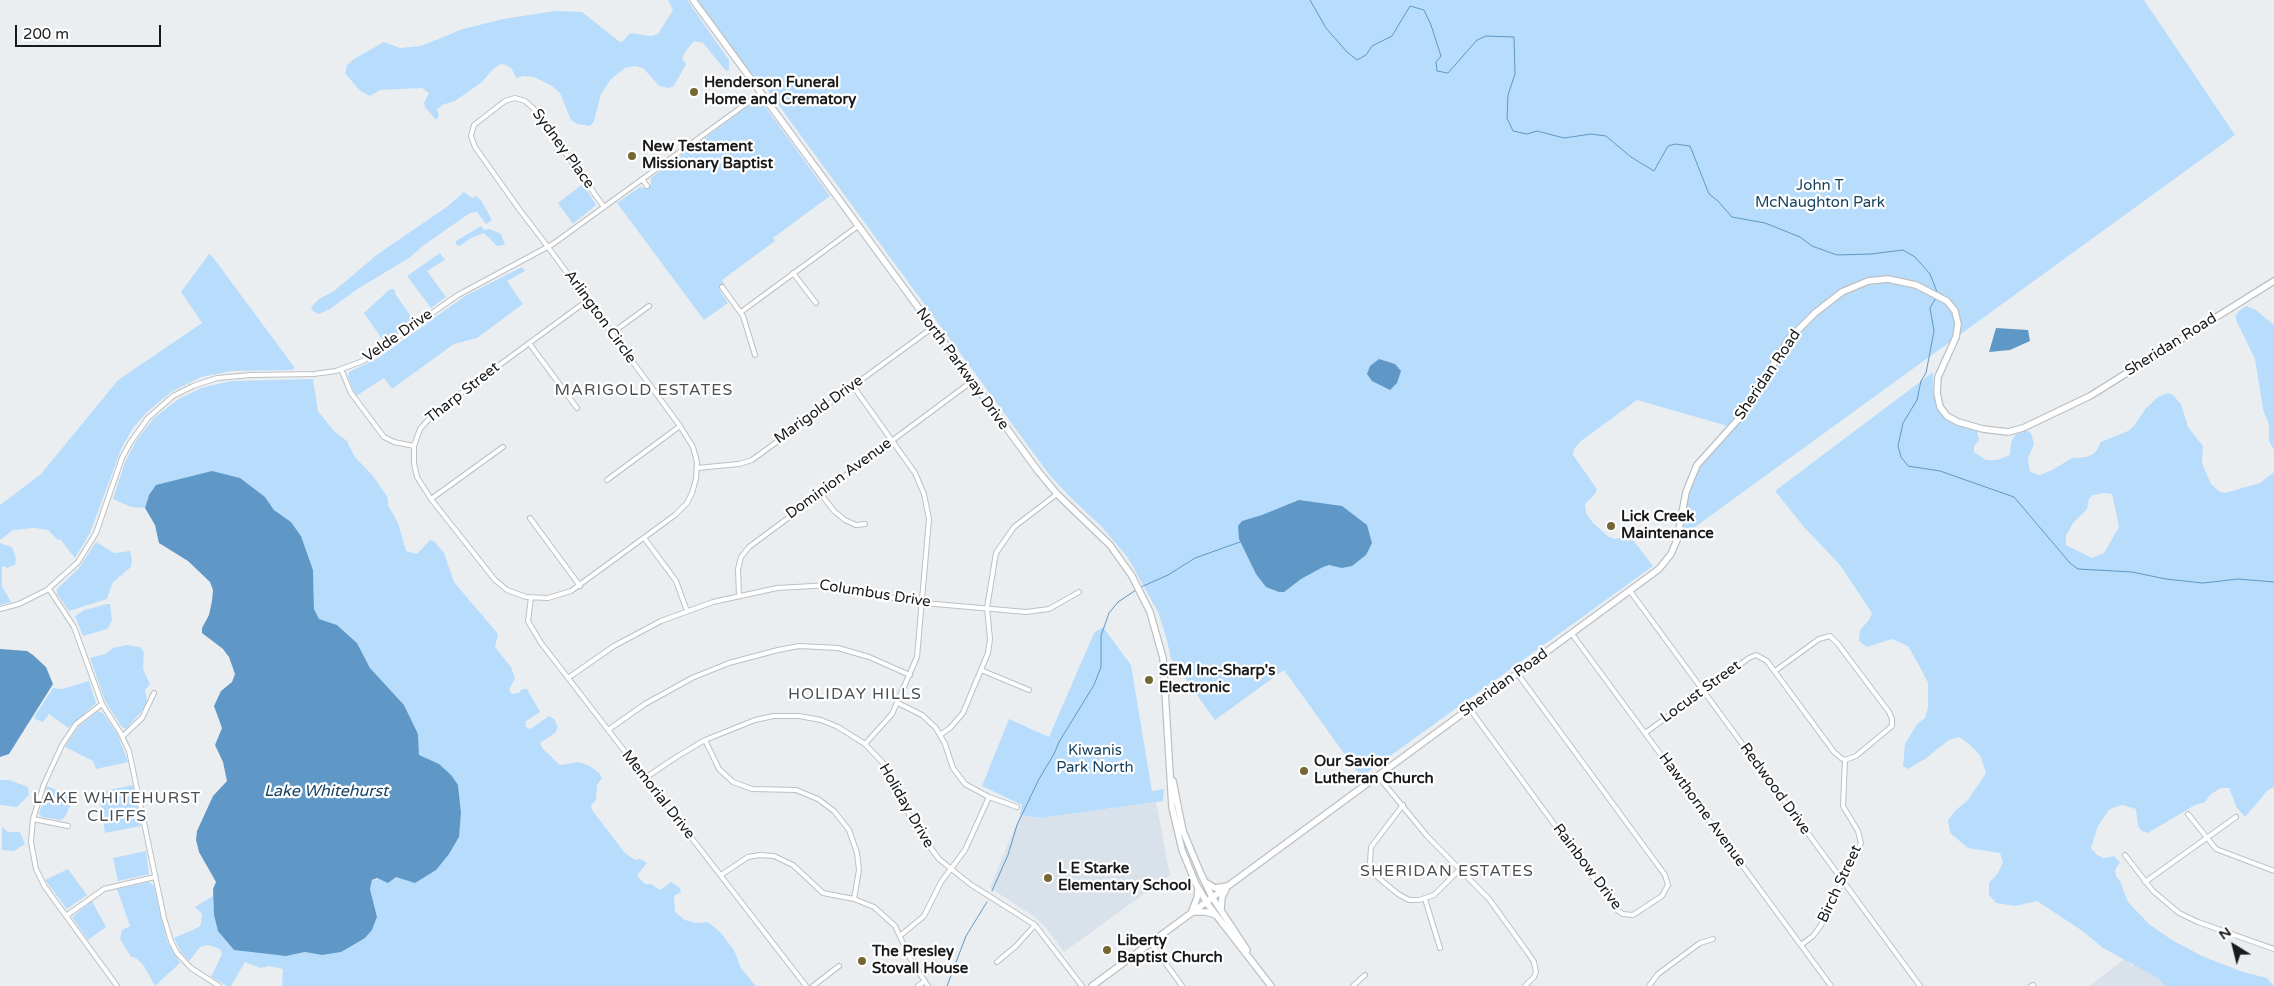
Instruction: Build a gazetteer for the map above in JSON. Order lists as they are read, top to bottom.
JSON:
{
  "streets": {
    "main road": ["Sheridan Road", "North Parkway Drive"],
    "street": [
      "Sydney Place",
      "Arlington Circle",
      "Velde Drive",
      "Tharp Street",
      "Marigold Drive",
      "Dominion Avenue",
      "Columbus Drive",
      "Locust Street",
      "Redwood Drive",
      "Memorial Drive",
      "Holiday Drive",
      "Hawthorne Avenue",
      "Rainbow Drive",
      "Birch Street"
    ]
  },
  "crossings": [
    ["Sydney Place", "Arlington Circle"],
    ["Sydney Place", "Velde Drive"],
    ["Arlington Circle", "Velde Drive"],
    ["Arlington Circle", "Tharp Street"],
    ["Arlington Circle", "Marigold Drive"],
    ["Arlington Circle", "Memorial Drive"],
    ["Velde Drive", "North Parkway Drive"],
    ["Sheridan Road", "North Parkway Drive"],
    ["Sheridan Road", "Redwood Drive"],
    ["Sheridan Road", "Hawthorne Avenue"],
    ["Sheridan Road", "Rainbow Drive"],
    ["North Parkway Drive", "Marigold Drive"],
    ["North Parkway Drive", "Dominion Avenue"],
    ["Dominion Avenue", "Columbus Drive"],
    ["Columbus Drive", "Memorial Drive"],
    ["Locust Street", "Redwood Drive"],
    ["Locust Street", "Hawthorne Avenue"],
    ["Redwood Drive", "Birch Street"],
    ["Memorial Drive", "Holiday Drive"],
    ["Hawthorne Avenue", "Birch Street"]
  ],
  "districts": [
    "MARIGOLD ESTATES",
    "HOLIDAY HILLS",
    "LAKE WHITEHURST CLIFFS",
    "SHERIDAN ESTATES"
  ],
  "water": ["Lake Whitehurst"],
  "parks": ["John T McNaughton Park", "Kiwanis Park North"],
  "places": [
    "Henderson Funeral Home and Crematory",
    "New Testament Missionary Baptist",
    "Lick Creek Maintenance",
    "SEM Inc-Sharp's Electronic",
    "Our Savior Lutheran Church",
    "L E Starke Elementary School",
    "Liberty Baptist Church",
    "The Presley Stovall House"
  ],
  "scale_bar": "200 m",
  "north": "top left"
}
